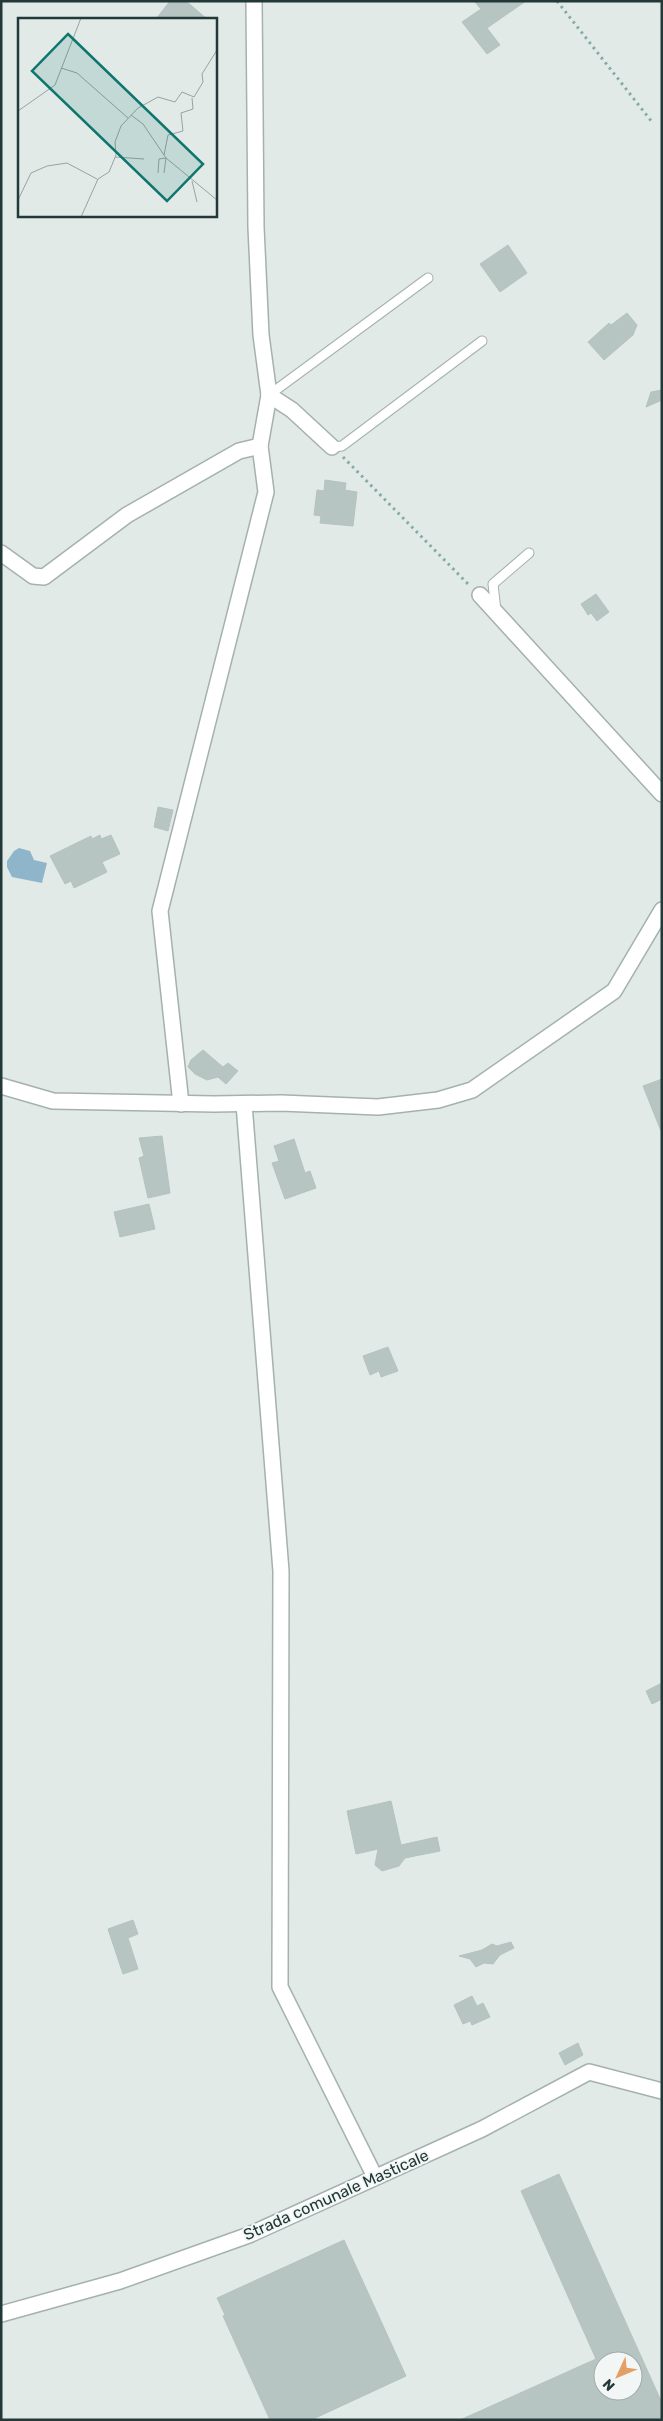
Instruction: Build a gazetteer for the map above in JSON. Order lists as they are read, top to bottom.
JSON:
{
  "streets": {
    "street": ["Strada comunale Masticale"]
  },
  "north": "bottom left"
}
